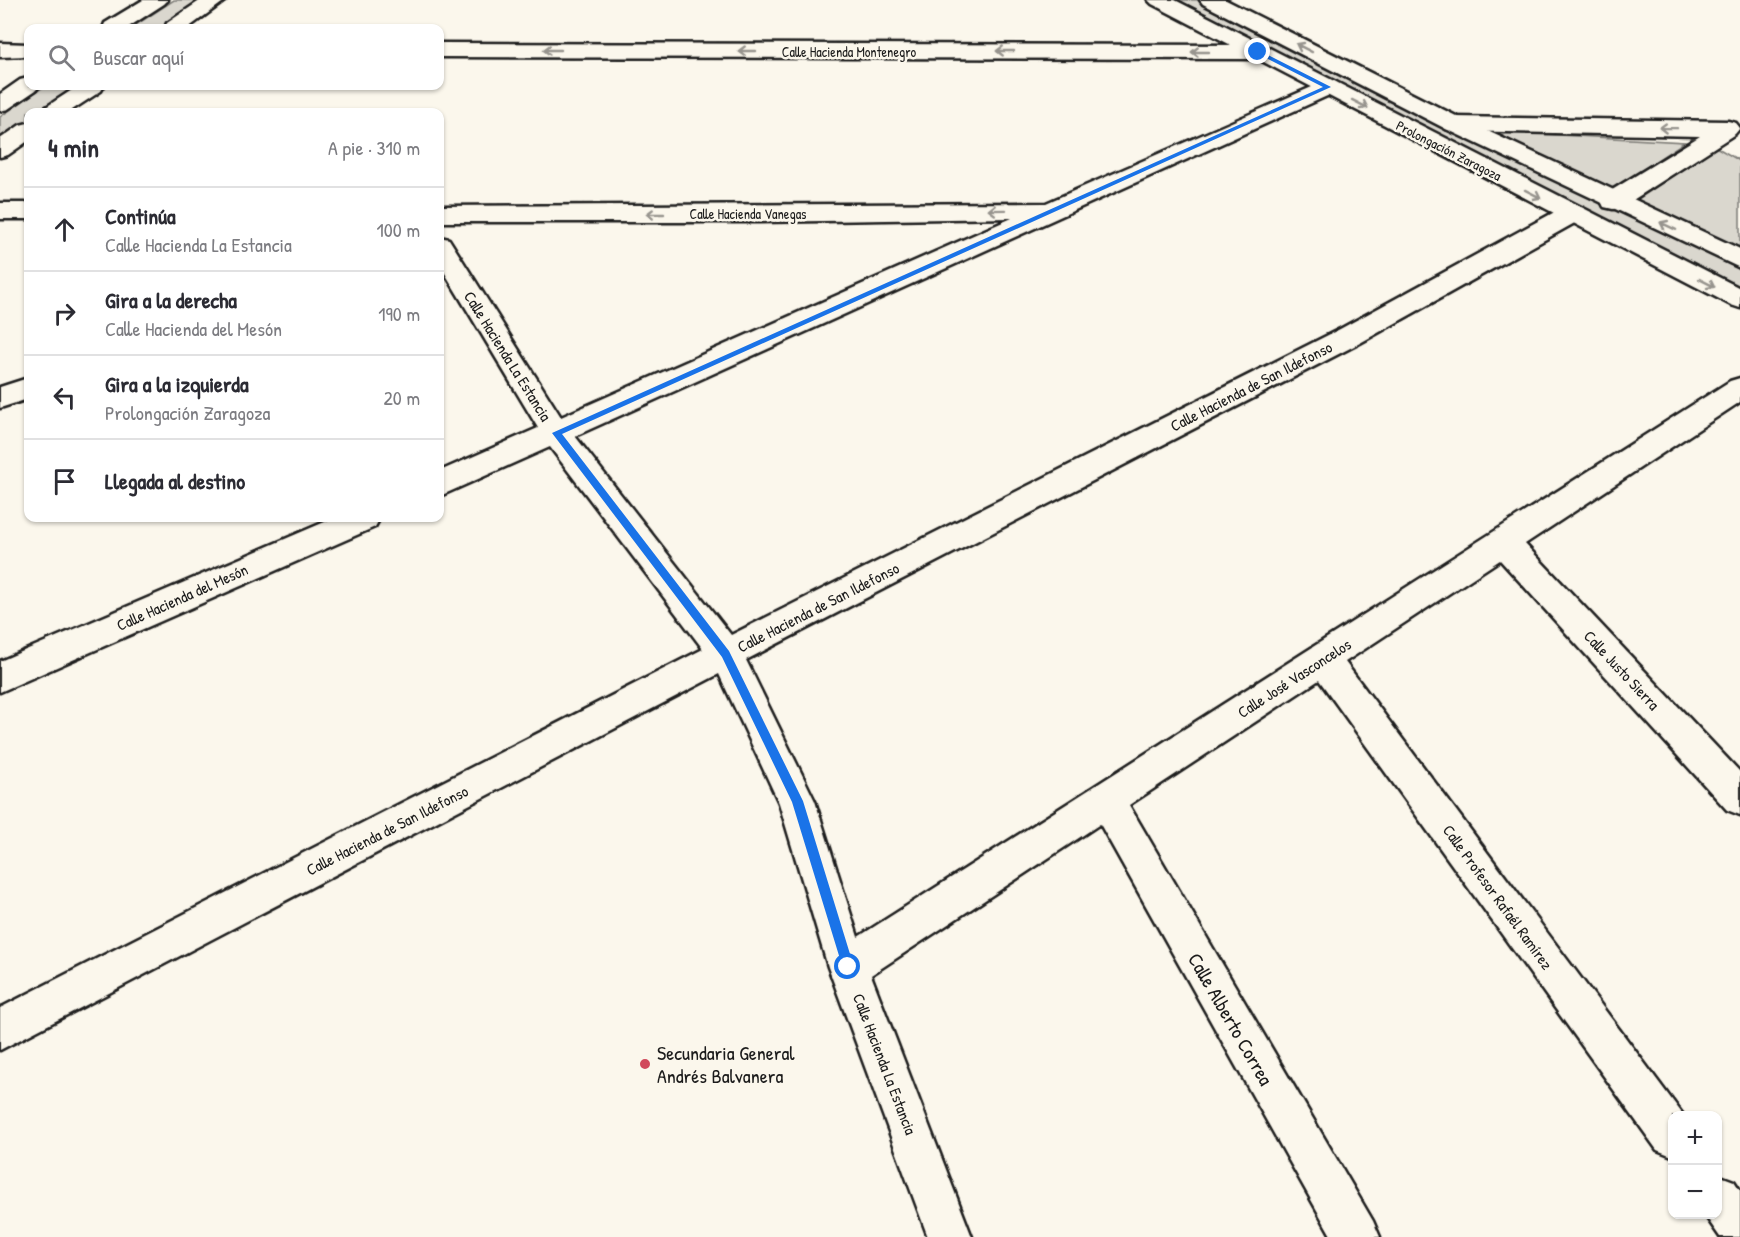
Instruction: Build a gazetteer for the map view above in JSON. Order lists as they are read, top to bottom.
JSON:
{
  "streets": {
    "street": [
      "Calle Hacienda Montenegro",
      "Prolongación Zaragoza",
      "Calle Hacienda Vanegas",
      "Calle Hacienda La Estancia",
      "Calle Hacienda de San Ildefonso",
      "Calle Hacienda del Mesón",
      "Calle Justo Sierra",
      "Calle José Vasconcelos",
      "Calle Profesor Rafaél Ramírez",
      "Calle Alberto Correa"
    ]
  },
  "crossings": [
    ["Calle Hacienda Montenegro", "Prolongación Zaragoza"],
    ["Prolongación Zaragoza", "Calle Hacienda de San Ildefonso"],
    ["Calle Hacienda La Estancia", "Calle Hacienda de San Ildefonso"],
    ["Calle Hacienda La Estancia", "Calle José Vasconcelos"],
    ["Calle Justo Sierra", "Calle José Vasconcelos"],
    ["Calle José Vasconcelos", "Calle Profesor Rafaél Ramírez"],
    ["Calle José Vasconcelos", "Calle Alberto Correa"]
  ],
  "places": ["Secundaria General Andrés Balvanera"],
  "page": {
    "search": "Buscar aquí",
    "heading": ["4 min", "A pie · 310 m"],
    "list": [
      ["Continúa", "Calle Hacienda La Estancia", "100 m"],
      ["Gira a la derecha", "Calle Hacienda del Mesón", "190 m"],
      ["Gira a la izquierda", "Prolongación Zaragoza", "20 m"],
      "Llegada al destino"
    ],
    "map_buttons": ["+", "−"]
  }
}
